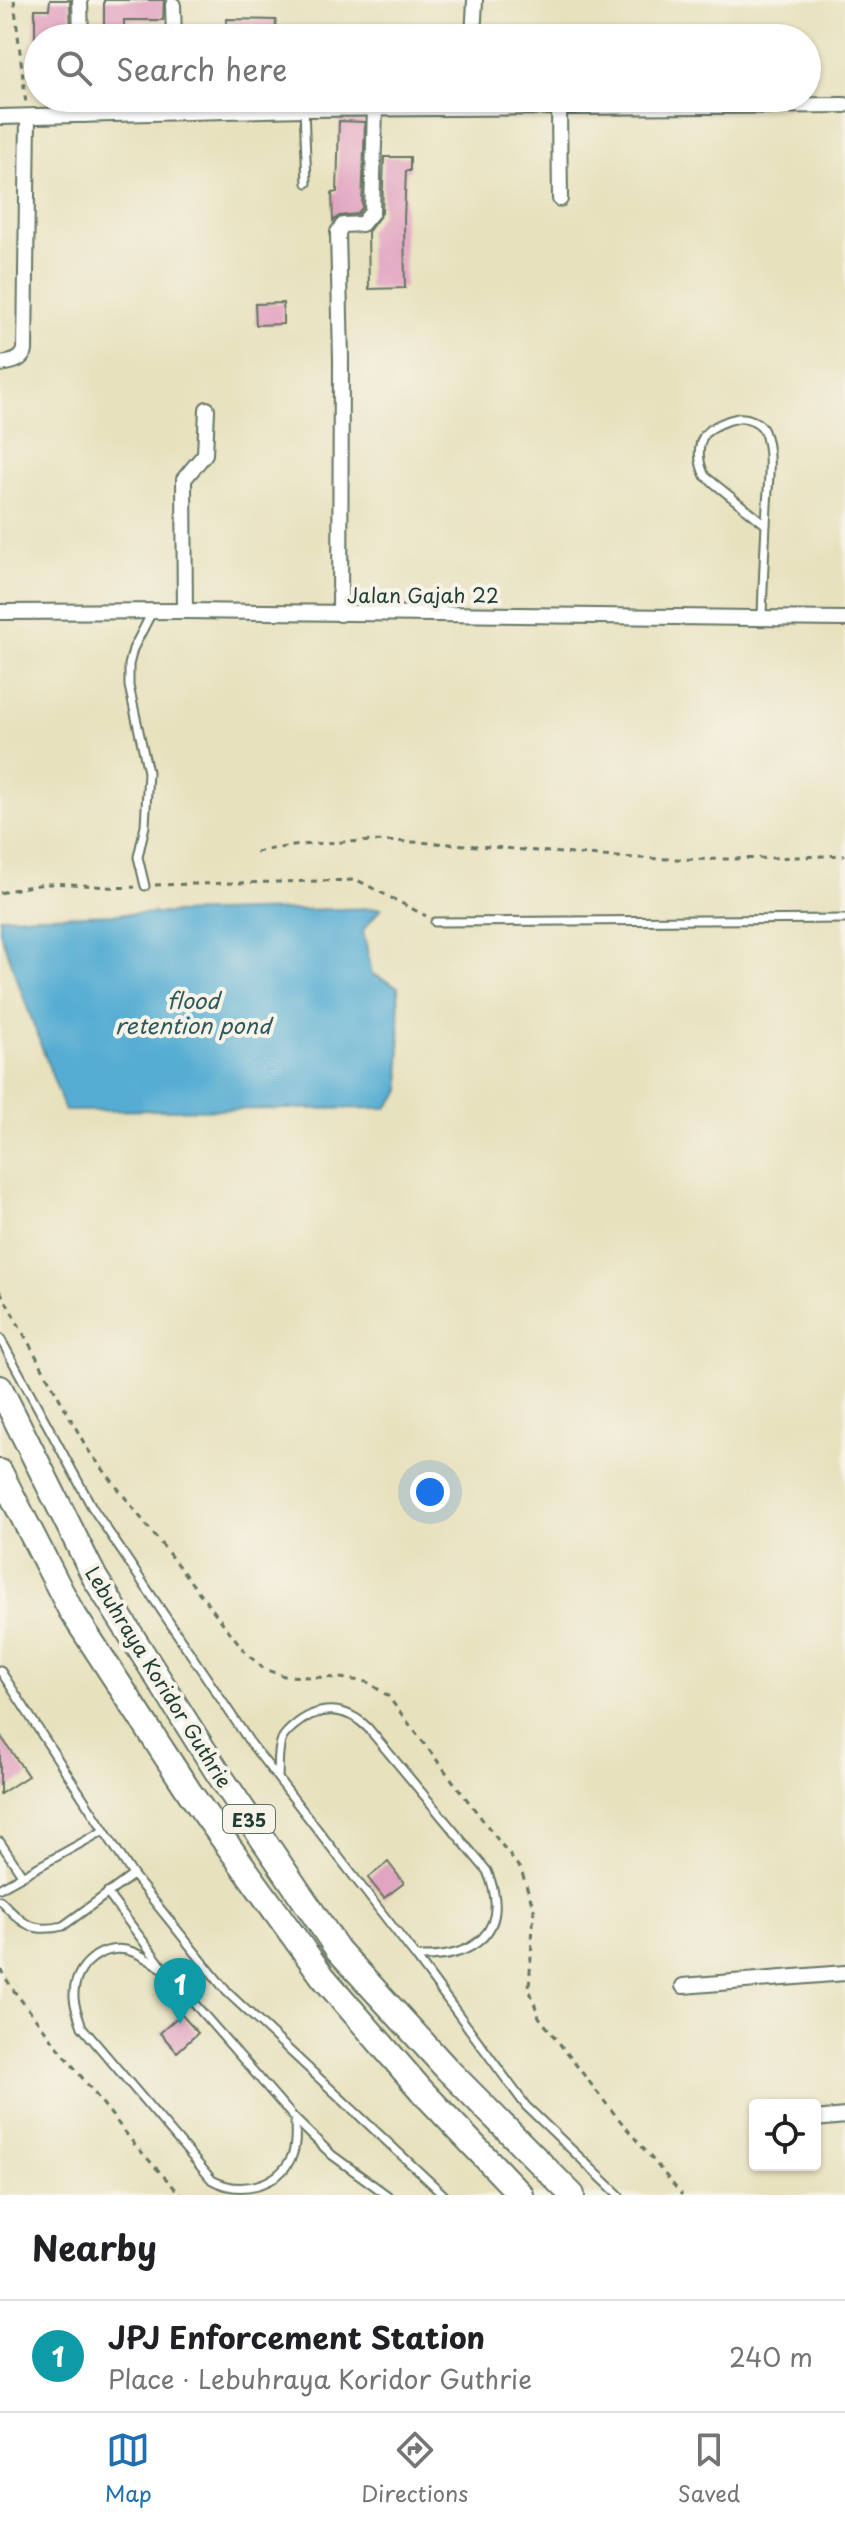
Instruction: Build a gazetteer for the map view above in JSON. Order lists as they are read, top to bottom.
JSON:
{
  "streets": {
    "highway": ["Lebuhraya Koridor Guthrie", "E35"],
    "street": ["Jalan Gajah 22"]
  },
  "water": ["flood retention pond"],
  "page": {
    "search": "Search here",
    "pins": "1",
    "heading": "Nearby",
    "list": [
      {
        "mark": "1",
        "name": "JPJ Enforcement Station",
        "note": "Place · Lebuhraya Koridor Guthrie",
        "value": "240 m"
      }
    ],
    "nav": ["Map", "Directions", "Saved"]
  }
}
